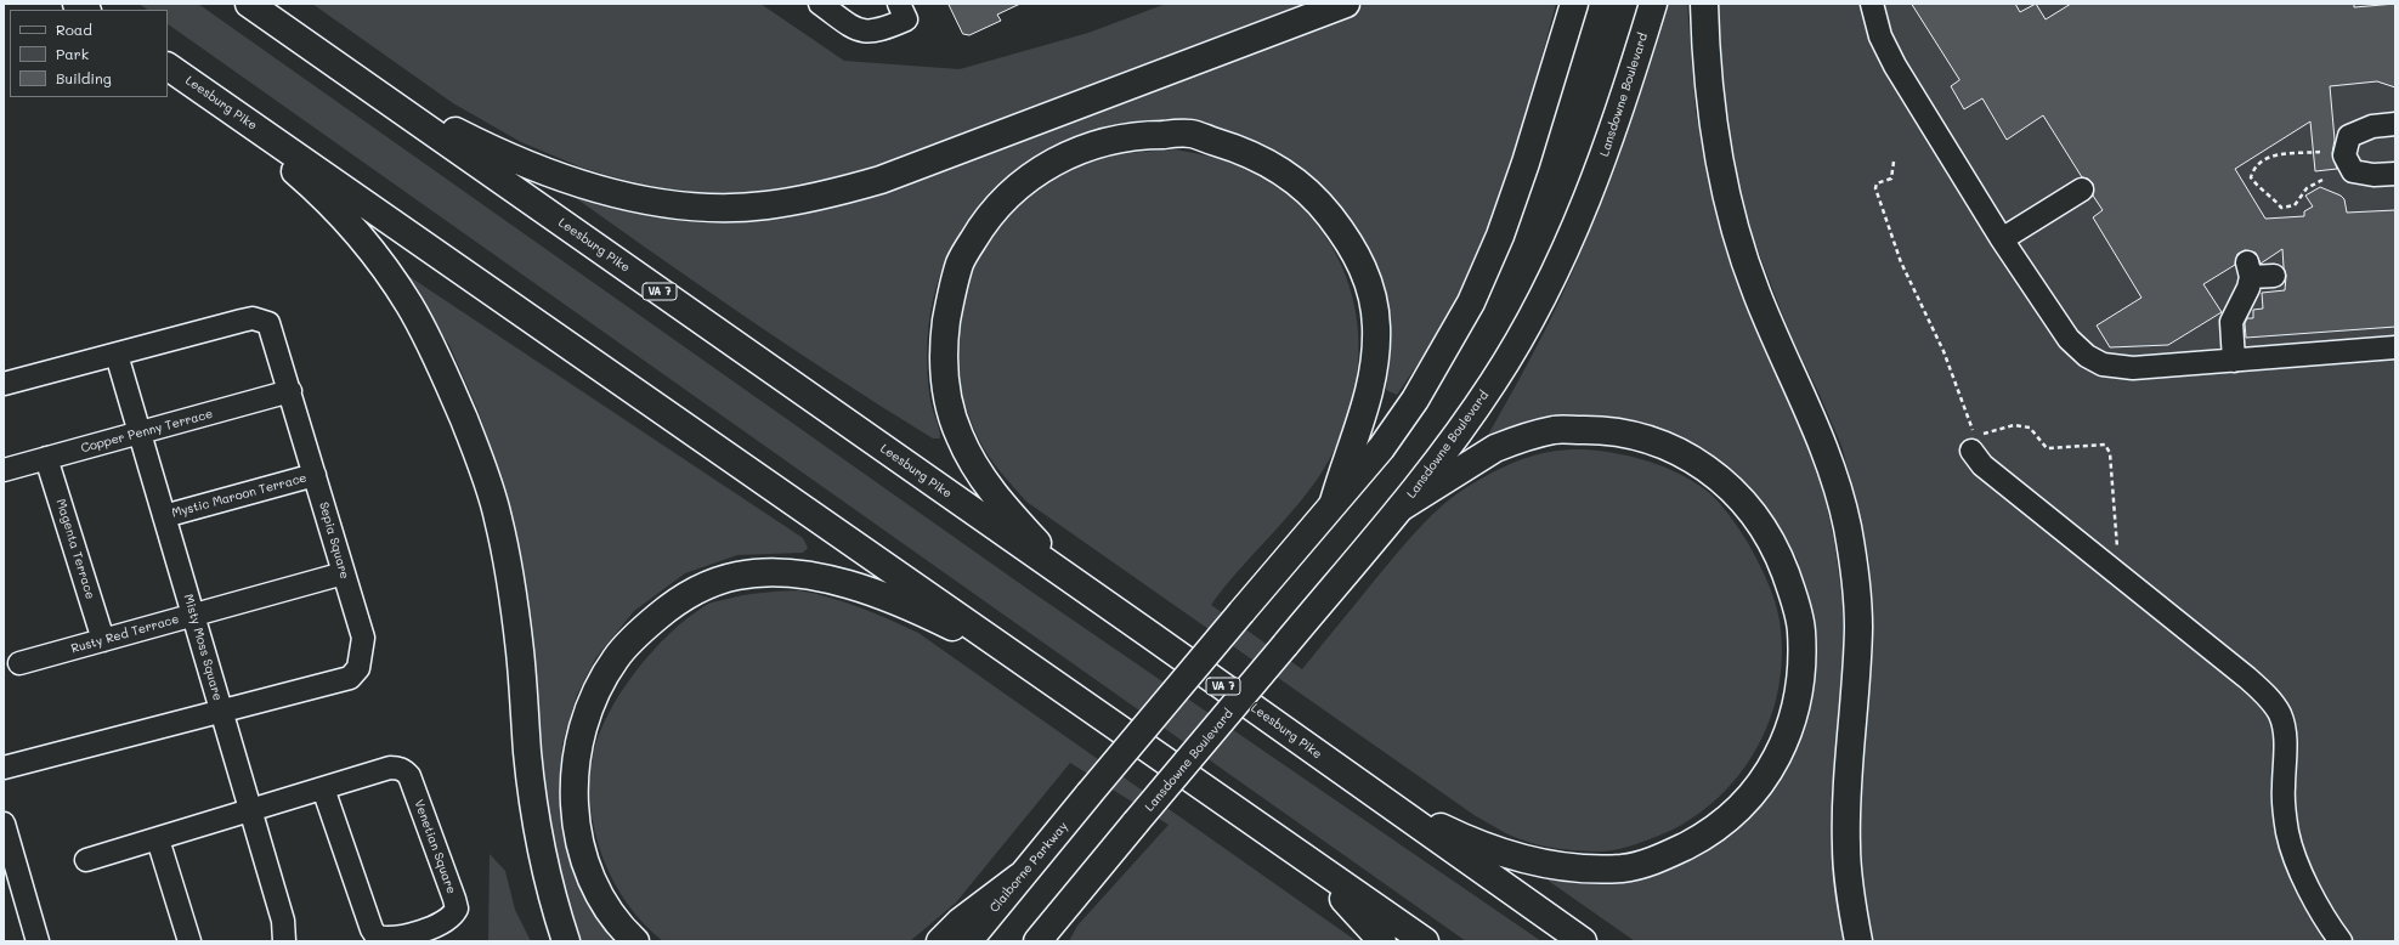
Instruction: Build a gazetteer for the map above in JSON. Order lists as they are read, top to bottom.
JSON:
{
  "streets": {
    "main road": [
      "Lansdowne Boulevard",
      "Leesburg Pike",
      "VA 7",
      "Claiborne Parkway"
    ],
    "street": [
      "Copper Penny Terrace",
      "Mystic Maroon Terrace",
      "Sepia Square",
      "Magenta Terrace",
      "Rusty Red Terrace",
      "Misty Moss Square",
      "Venetian Square"
    ]
  },
  "crossings": [
    ["Copper Penny Terrace", "Sepia Square"],
    ["Copper Penny Terrace", "Magenta Terrace"],
    ["Copper Penny Terrace", "Misty Moss Square"],
    ["Mystic Maroon Terrace", "Sepia Square"],
    ["Mystic Maroon Terrace", "Misty Moss Square"],
    ["Sepia Square", "Rusty Red Terrace"],
    ["Sepia Square", "Misty Moss Square"],
    ["Magenta Terrace", "Rusty Red Terrace"],
    ["Rusty Red Terrace", "Misty Moss Square"],
    ["Misty Moss Square", "Venetian Square"]
  ],
  "legend": ["Road", "Park", "Building"]
}
